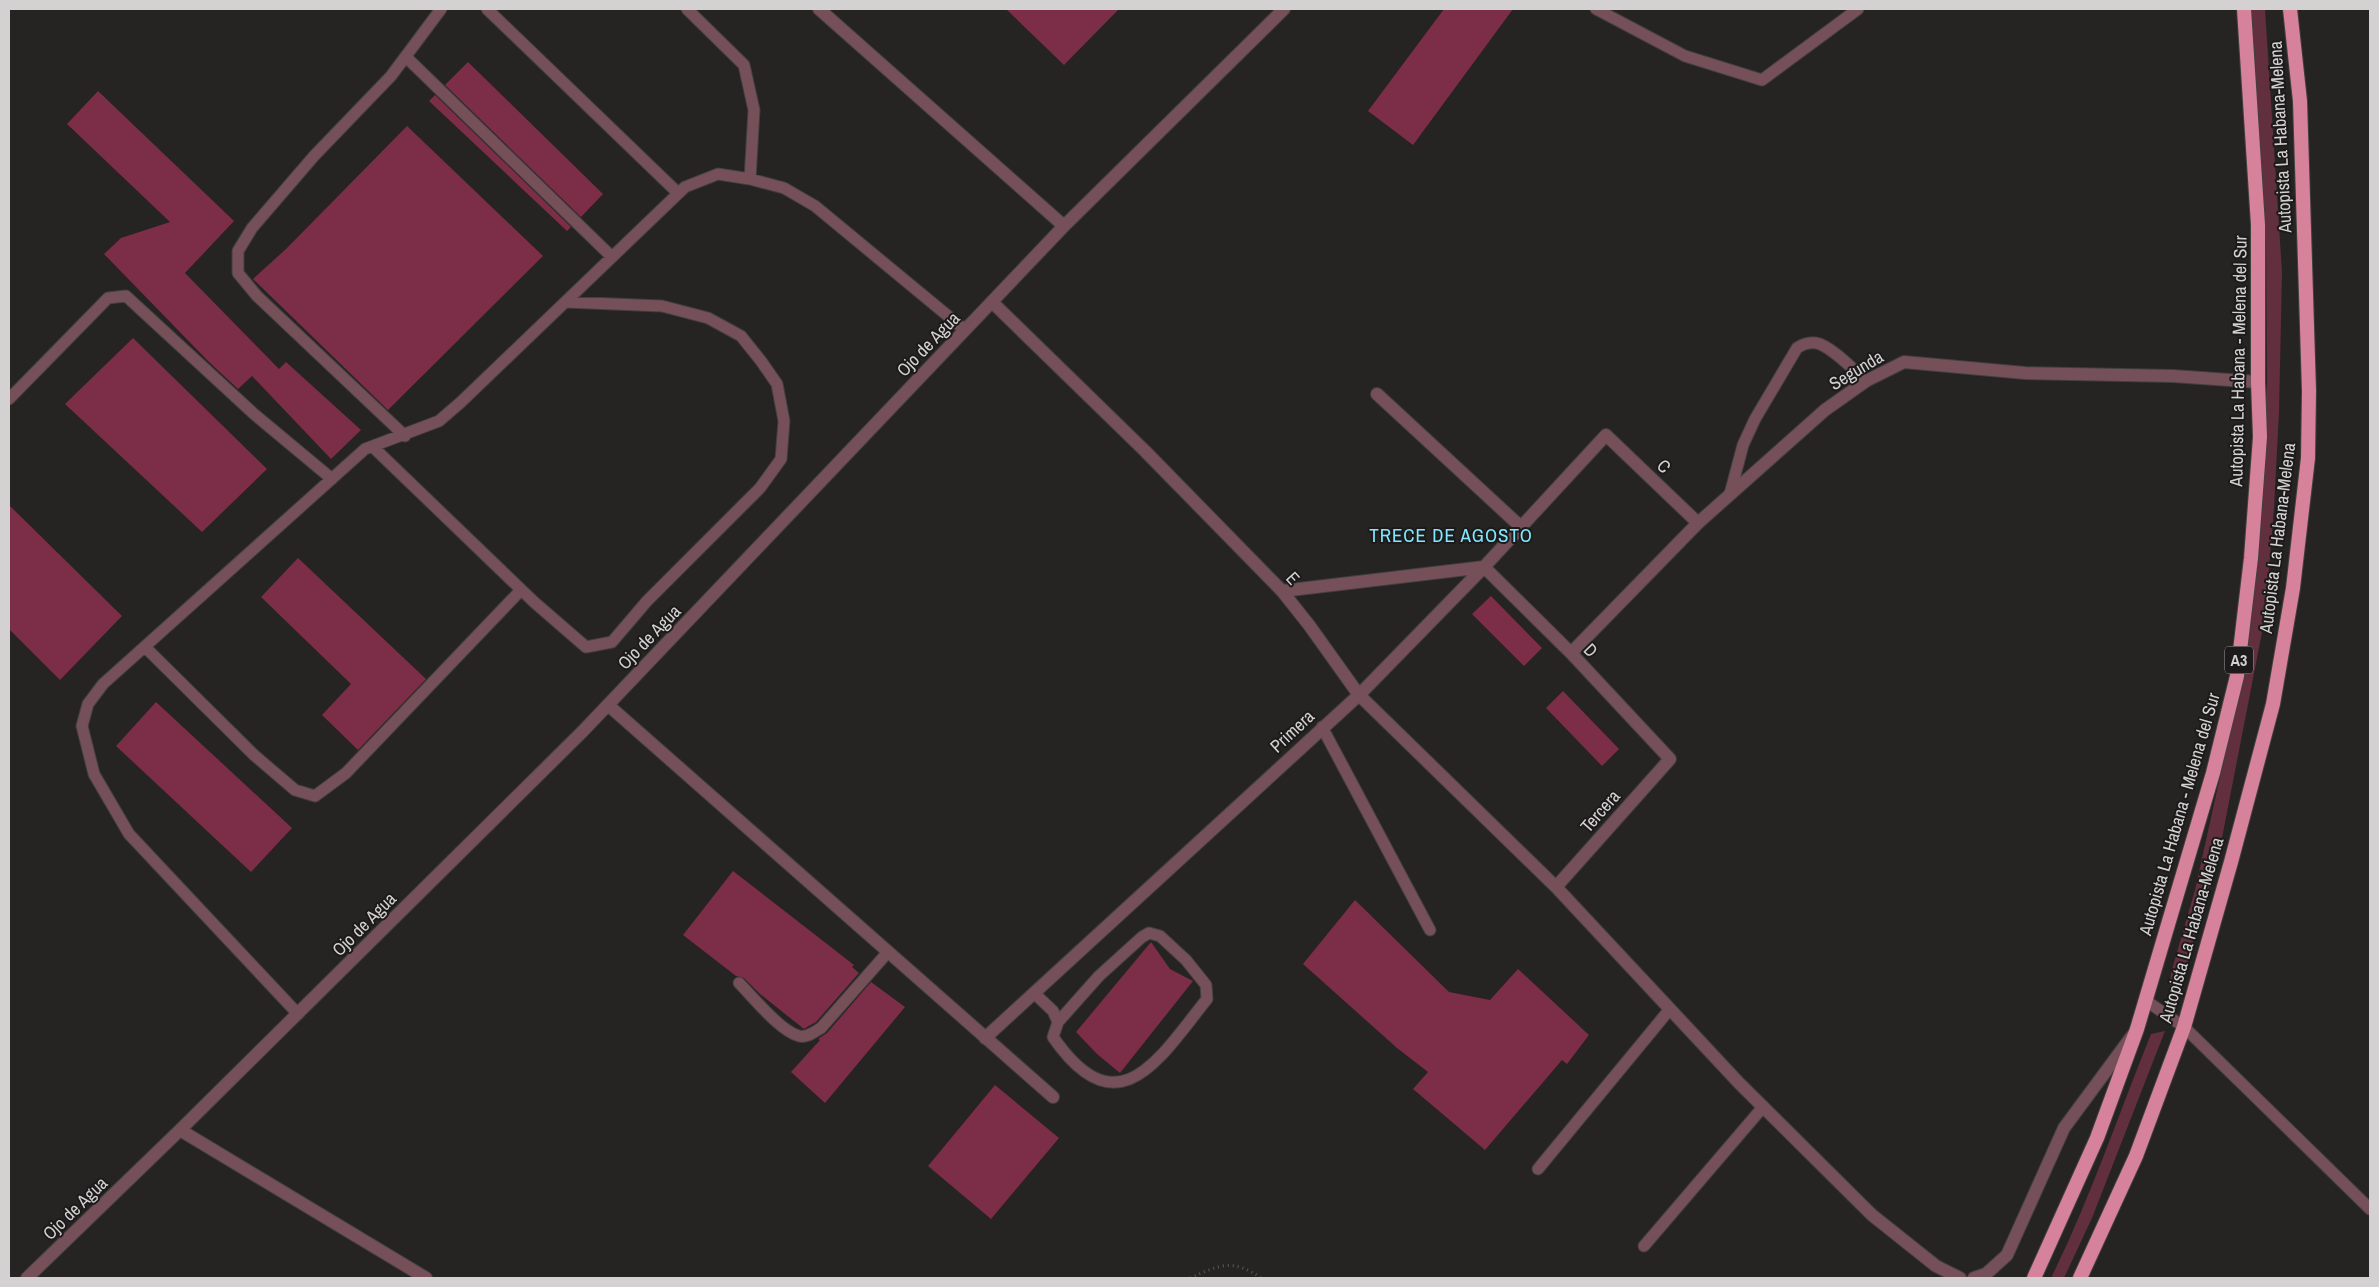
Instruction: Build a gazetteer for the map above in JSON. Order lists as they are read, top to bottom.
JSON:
{
  "streets": {
    "highway": ["Autopista La Habana-Melena", "Autopista La Habana - Melena del Sur", "A3"],
    "street": [
      "Ojo de Agua",
      "Segunda",
      "C",
      "E",
      "D",
      "Primera",
      "Tercera"
    ]
  },
  "crossings": [
    ["Ojo de Agua", "E"],
    ["Autopista La Habana - Melena del Sur", "Segunda"],
    ["Segunda", "C"],
    ["Segunda", "D"],
    ["C", "Primera"],
    ["E", "Primera"],
    ["E", "Tercera"],
    ["D", "Primera"],
    ["D", "Tercera"]
  ],
  "districts": ["TRECE DE AGOSTO"]
}
